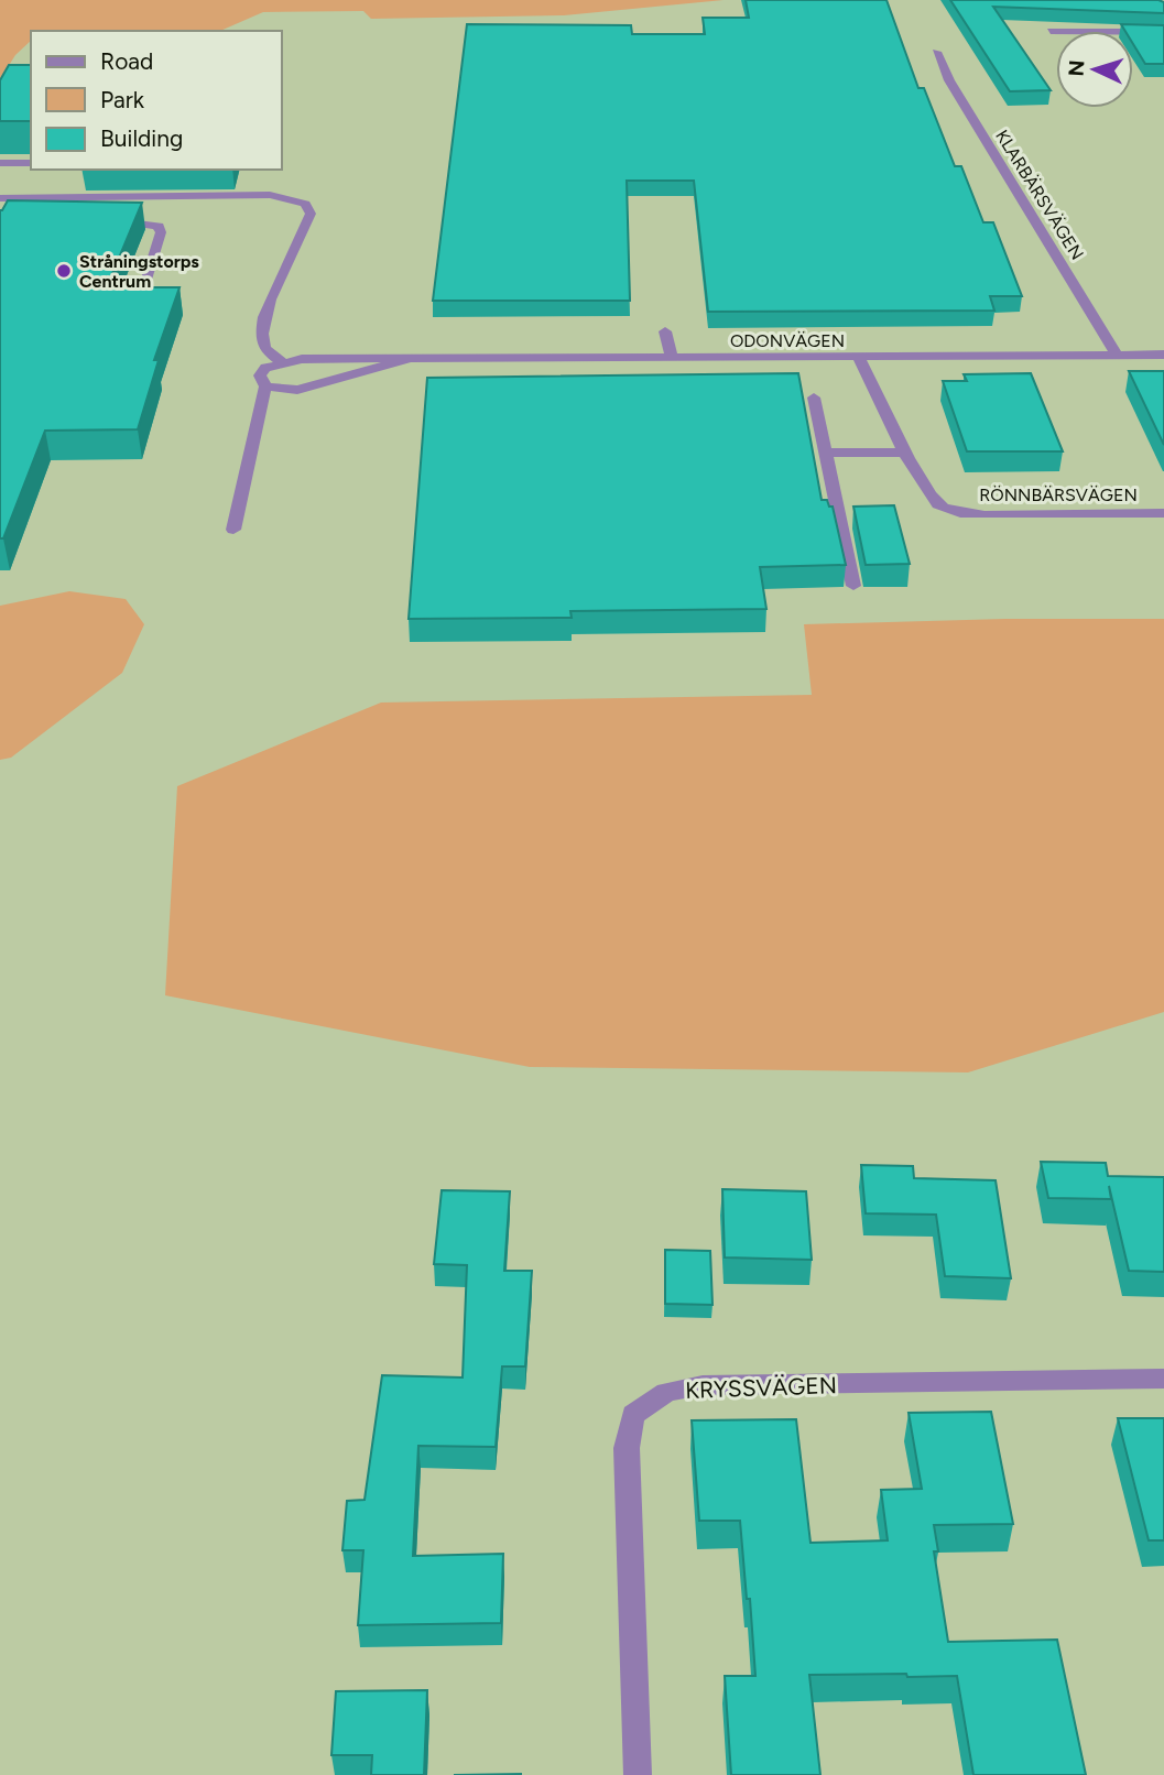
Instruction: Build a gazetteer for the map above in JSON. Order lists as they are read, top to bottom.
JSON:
{
  "streets": {
    "street": [
      "KLARBÄRSVÄGEN",
      "ODONVÄGEN",
      "RÖNNBÄRSVÄGEN",
      "KRYSSVÄGEN"
    ]
  },
  "crossings": [
    ["KLARBÄRSVÄGEN", "ODONVÄGEN"],
    ["ODONVÄGEN", "RÖNNBÄRSVÄGEN"]
  ],
  "places": ["Stråningstorps Centrum"],
  "legend": ["Road", "Park", "Building"],
  "north": "left"
}
